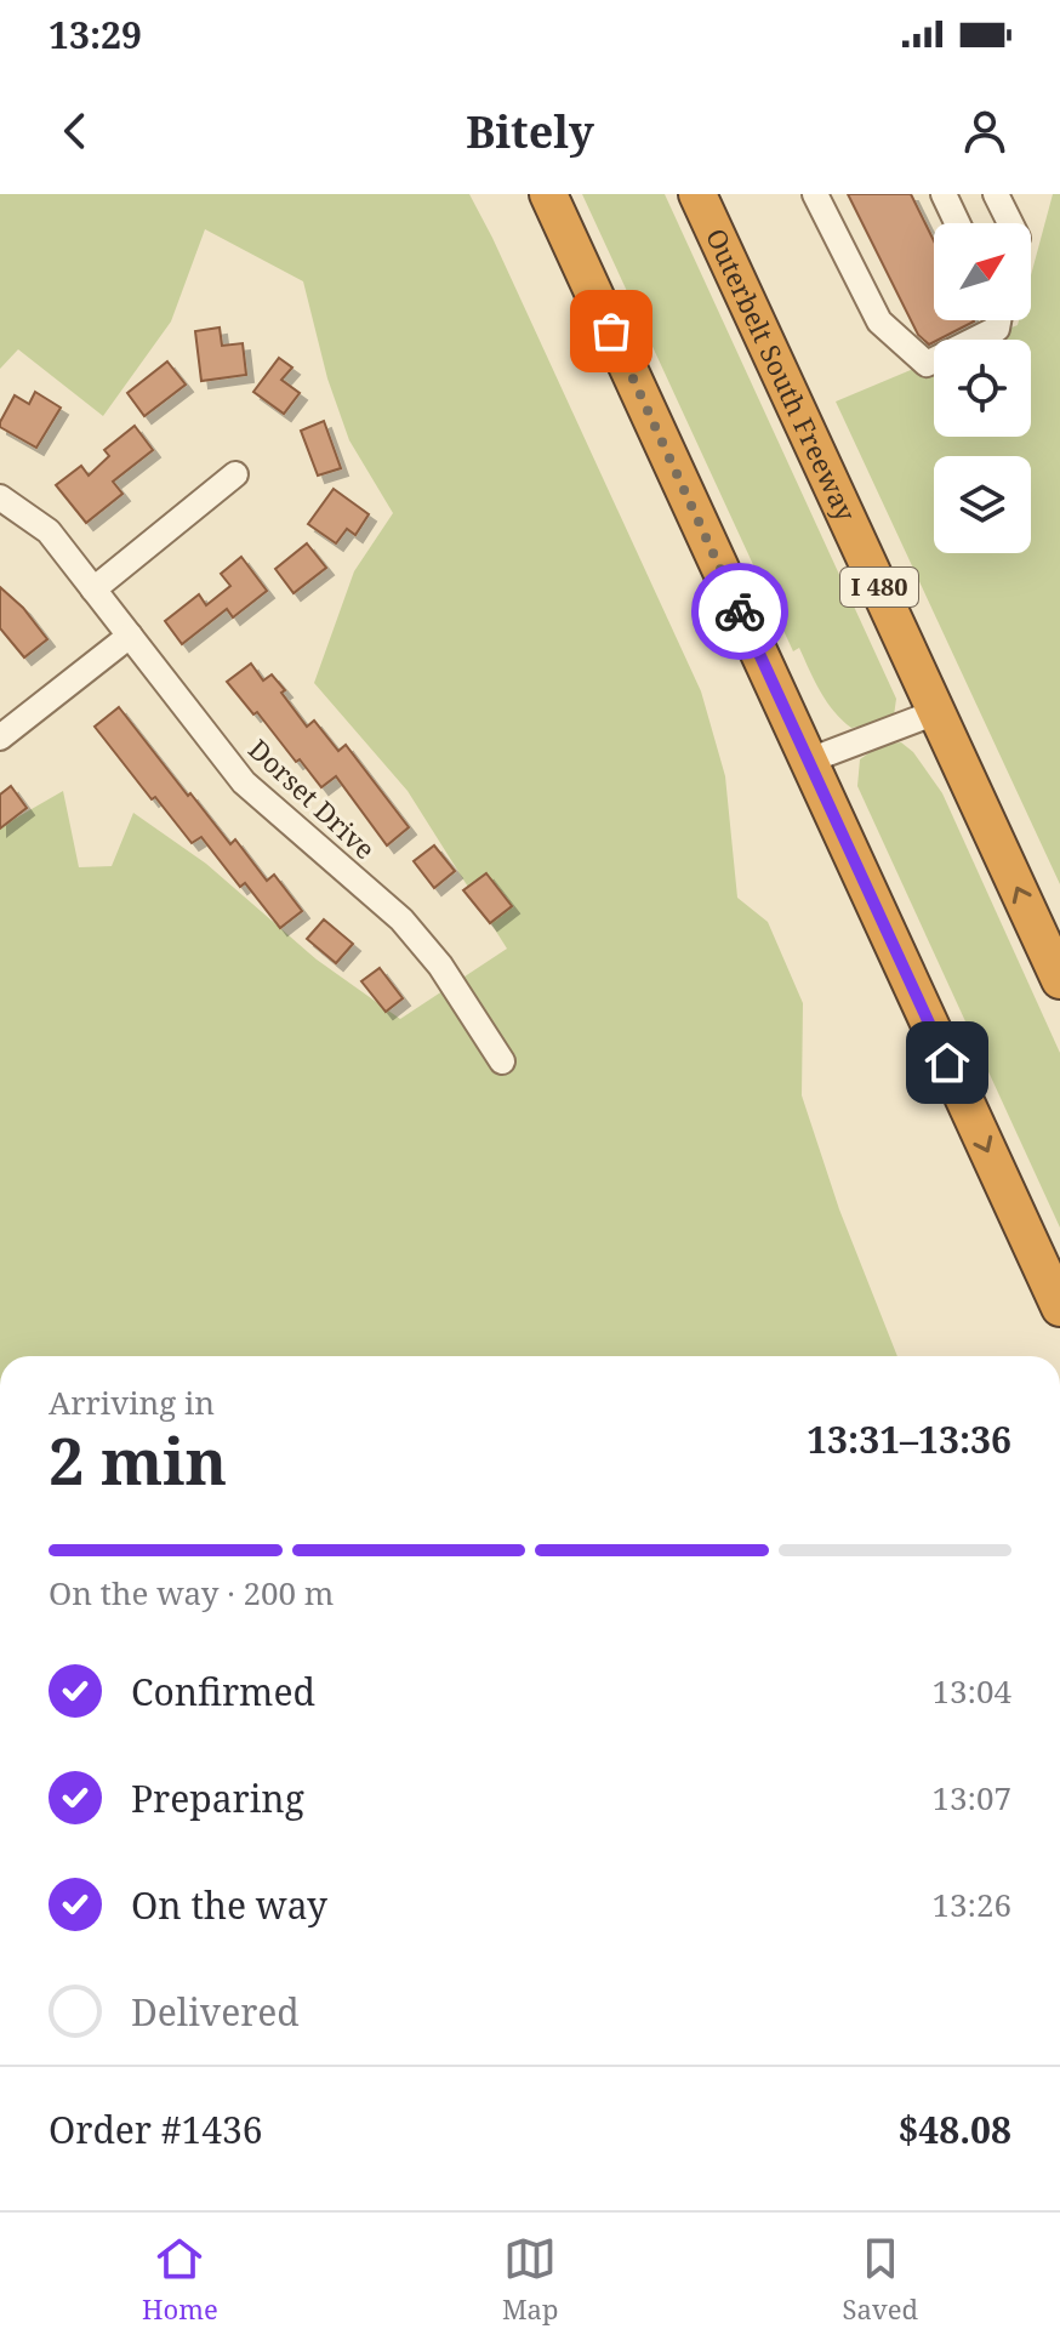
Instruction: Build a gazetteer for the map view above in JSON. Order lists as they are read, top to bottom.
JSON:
{
  "streets": {
    "highway": ["Outerbelt South Freeway", "I 480"],
    "street": ["Dorset Drive"]
  },
  "north": "top right",
  "page": {
    "status": "13:29",
    "header": "Bitely",
    "heading": ["2 min", "Arriving in", "13:31–13:36"],
    "panel": ["Order #1436", "$48.08"],
    "bar": "On the way · 200 m",
    "list": [
      ["Confirmed", "13:04"],
      ["Preparing", "13:07"],
      ["On the way", "13:26"],
      "Delivered"
    ],
    "tabs": ["Home", "Map", "Saved"]
  }
}
